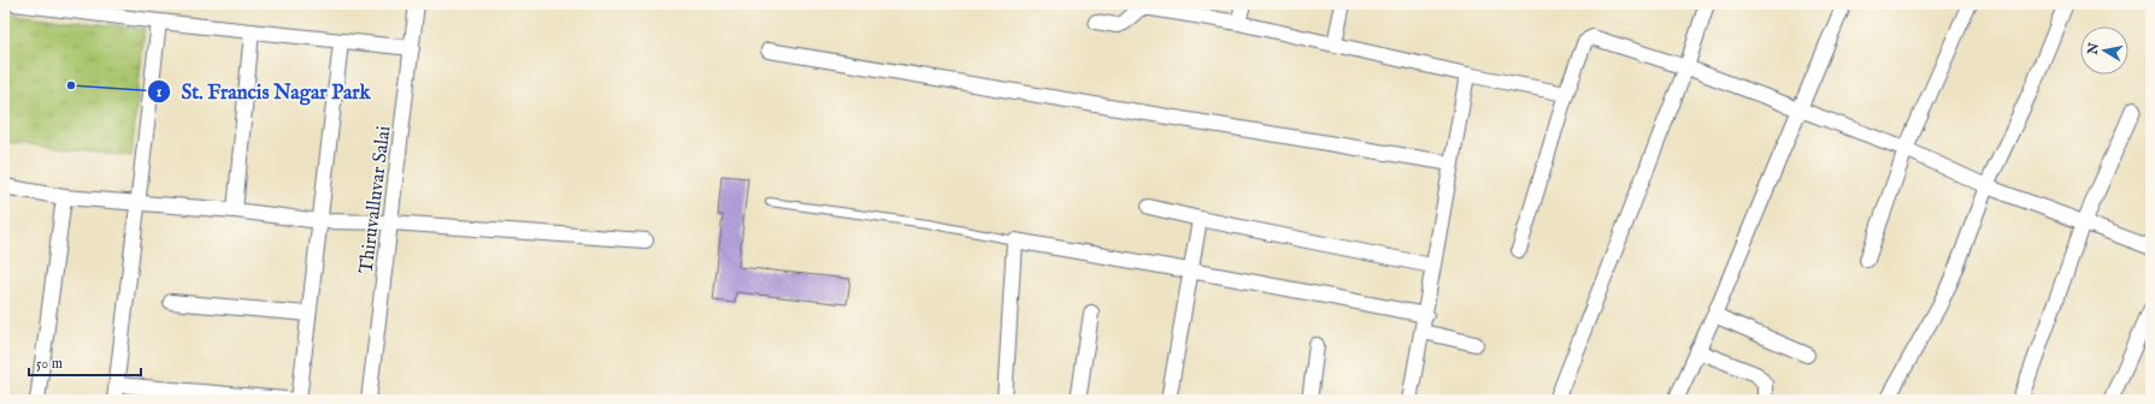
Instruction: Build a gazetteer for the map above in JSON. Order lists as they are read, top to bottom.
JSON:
{
  "streets": {
    "street": ["Thiruvalluvar Salai"]
  },
  "places": ["St. Francis Nagar Park"],
  "scale_bar": "50 m",
  "north": "left"
}
